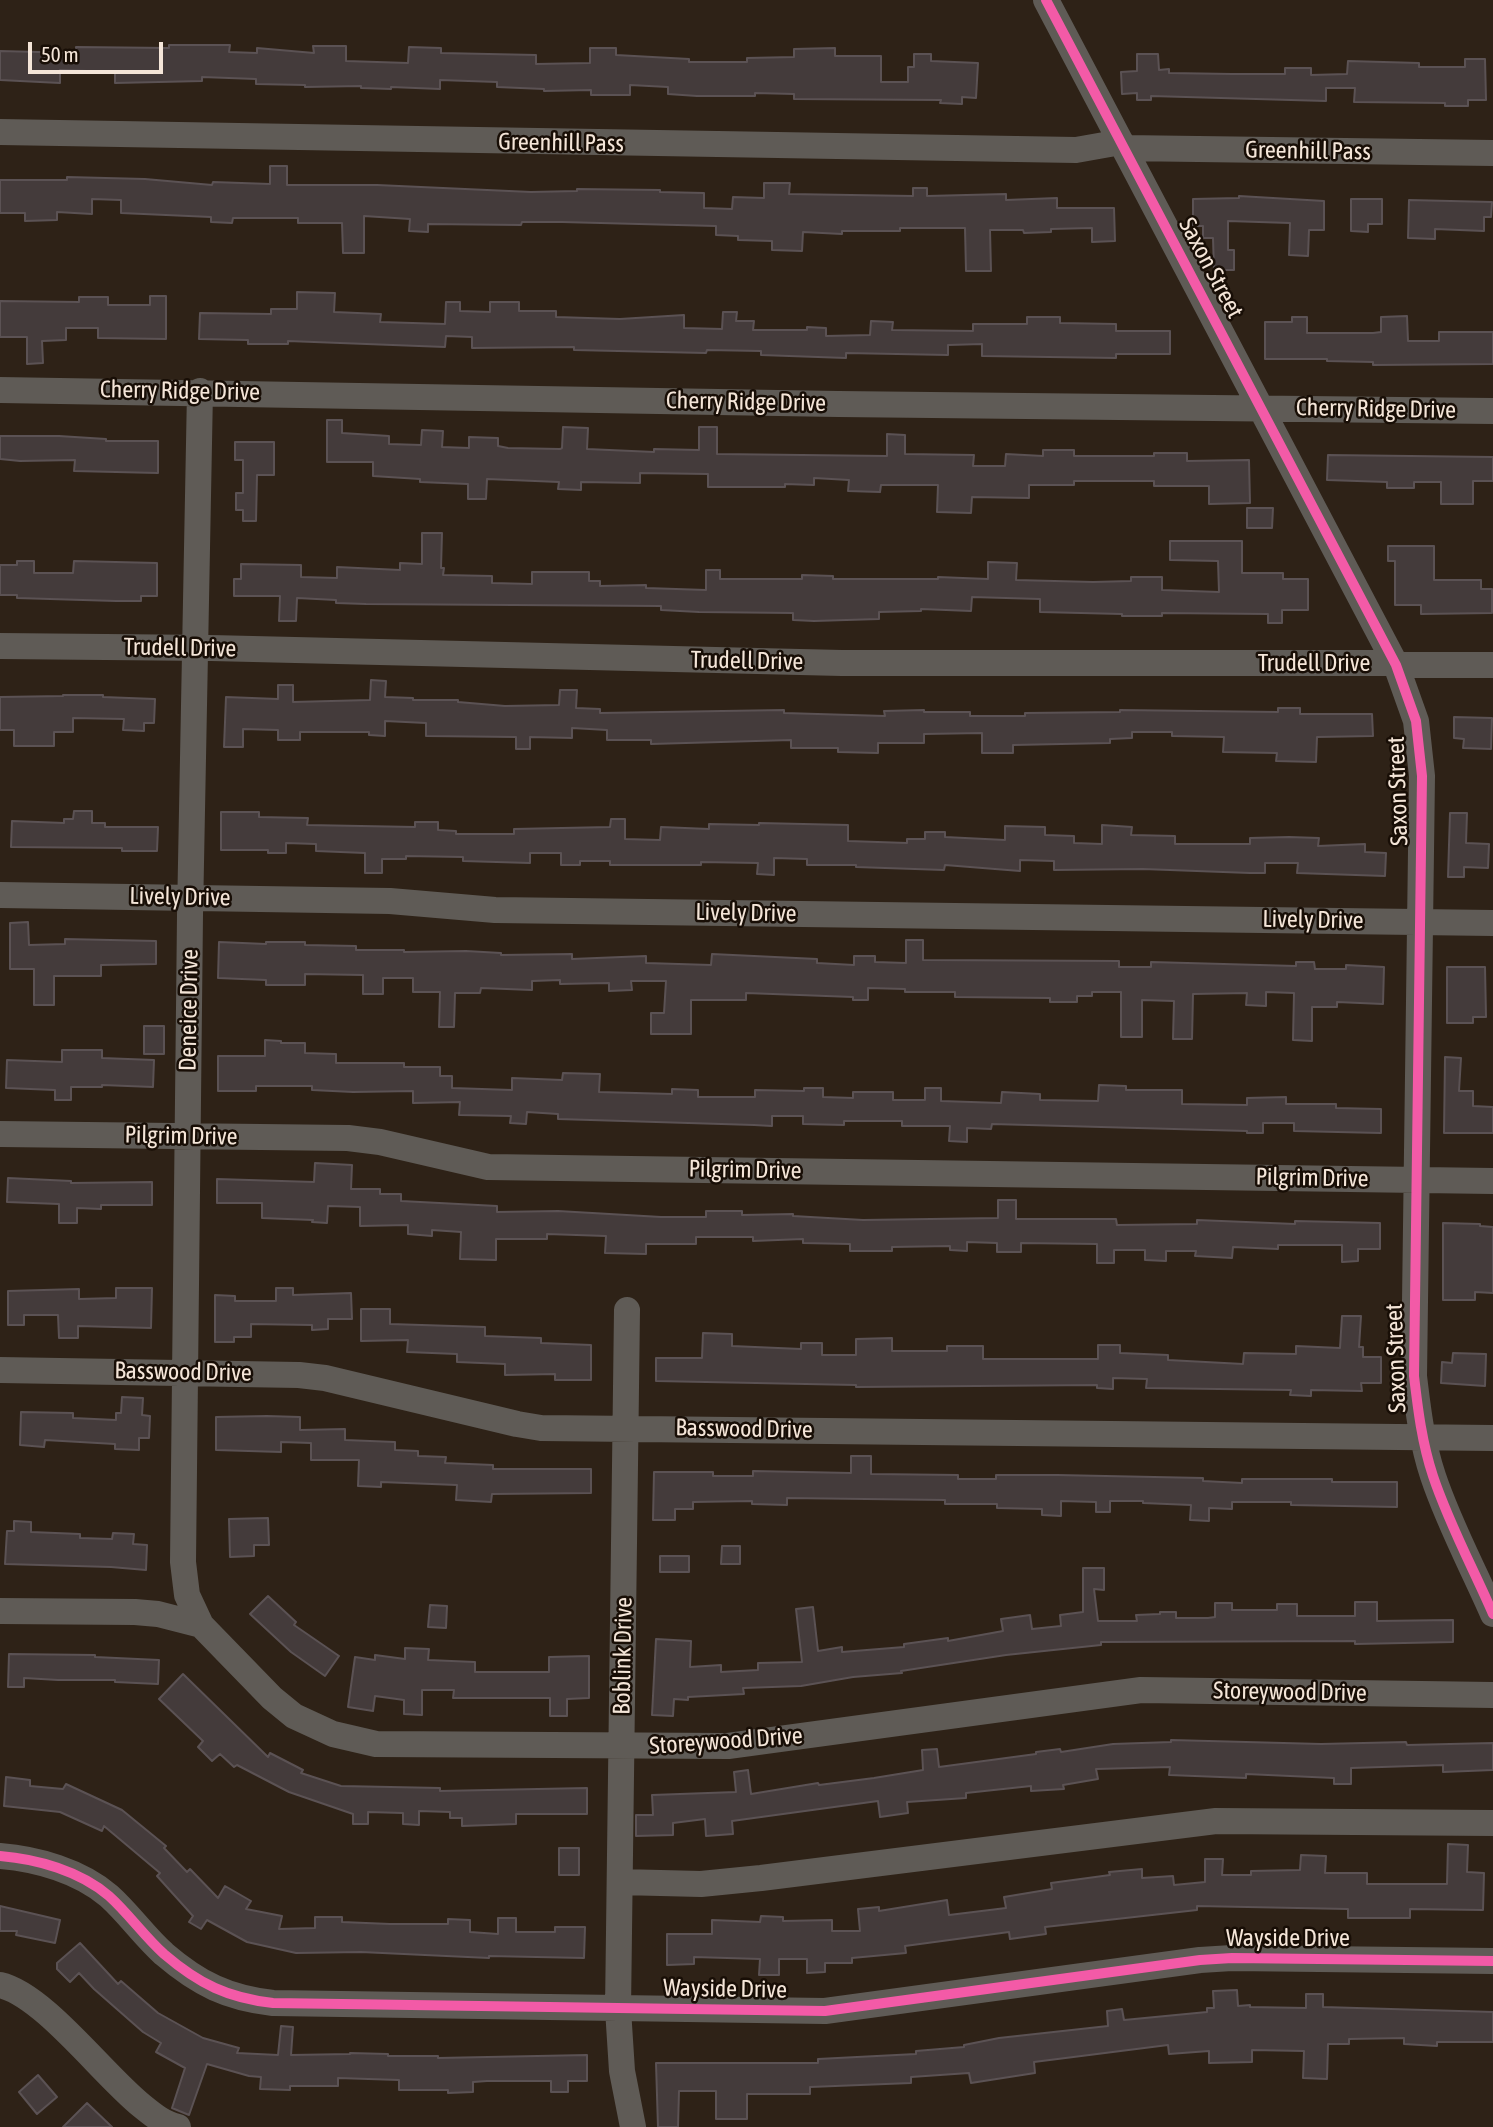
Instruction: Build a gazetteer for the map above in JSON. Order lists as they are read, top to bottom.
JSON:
{
  "streets": {
    "street": [
      "Greenhill Pass",
      "Saxon Street",
      "Cherry Ridge Drive",
      "Trudell Drive",
      "Lively Drive",
      "Deneice Drive",
      "Pilgrim Drive",
      "Basswood Drive",
      "Boblink Drive",
      "Storeywood Drive",
      "Wayside Drive"
    ]
  },
  "crossings": [
    ["Greenhill Pass", "Saxon Street"],
    ["Saxon Street", "Cherry Ridge Drive"],
    ["Saxon Street", "Trudell Drive"],
    ["Saxon Street", "Lively Drive"],
    ["Saxon Street", "Pilgrim Drive"],
    ["Saxon Street", "Basswood Drive"],
    ["Cherry Ridge Drive", "Deneice Drive"],
    ["Trudell Drive", "Deneice Drive"],
    ["Lively Drive", "Deneice Drive"],
    ["Deneice Drive", "Pilgrim Drive"],
    ["Deneice Drive", "Basswood Drive"],
    ["Deneice Drive", "Storeywood Drive"],
    ["Basswood Drive", "Boblink Drive"],
    ["Boblink Drive", "Storeywood Drive"],
    ["Boblink Drive", "Wayside Drive"]
  ],
  "scale_bar": "50 m"
}
